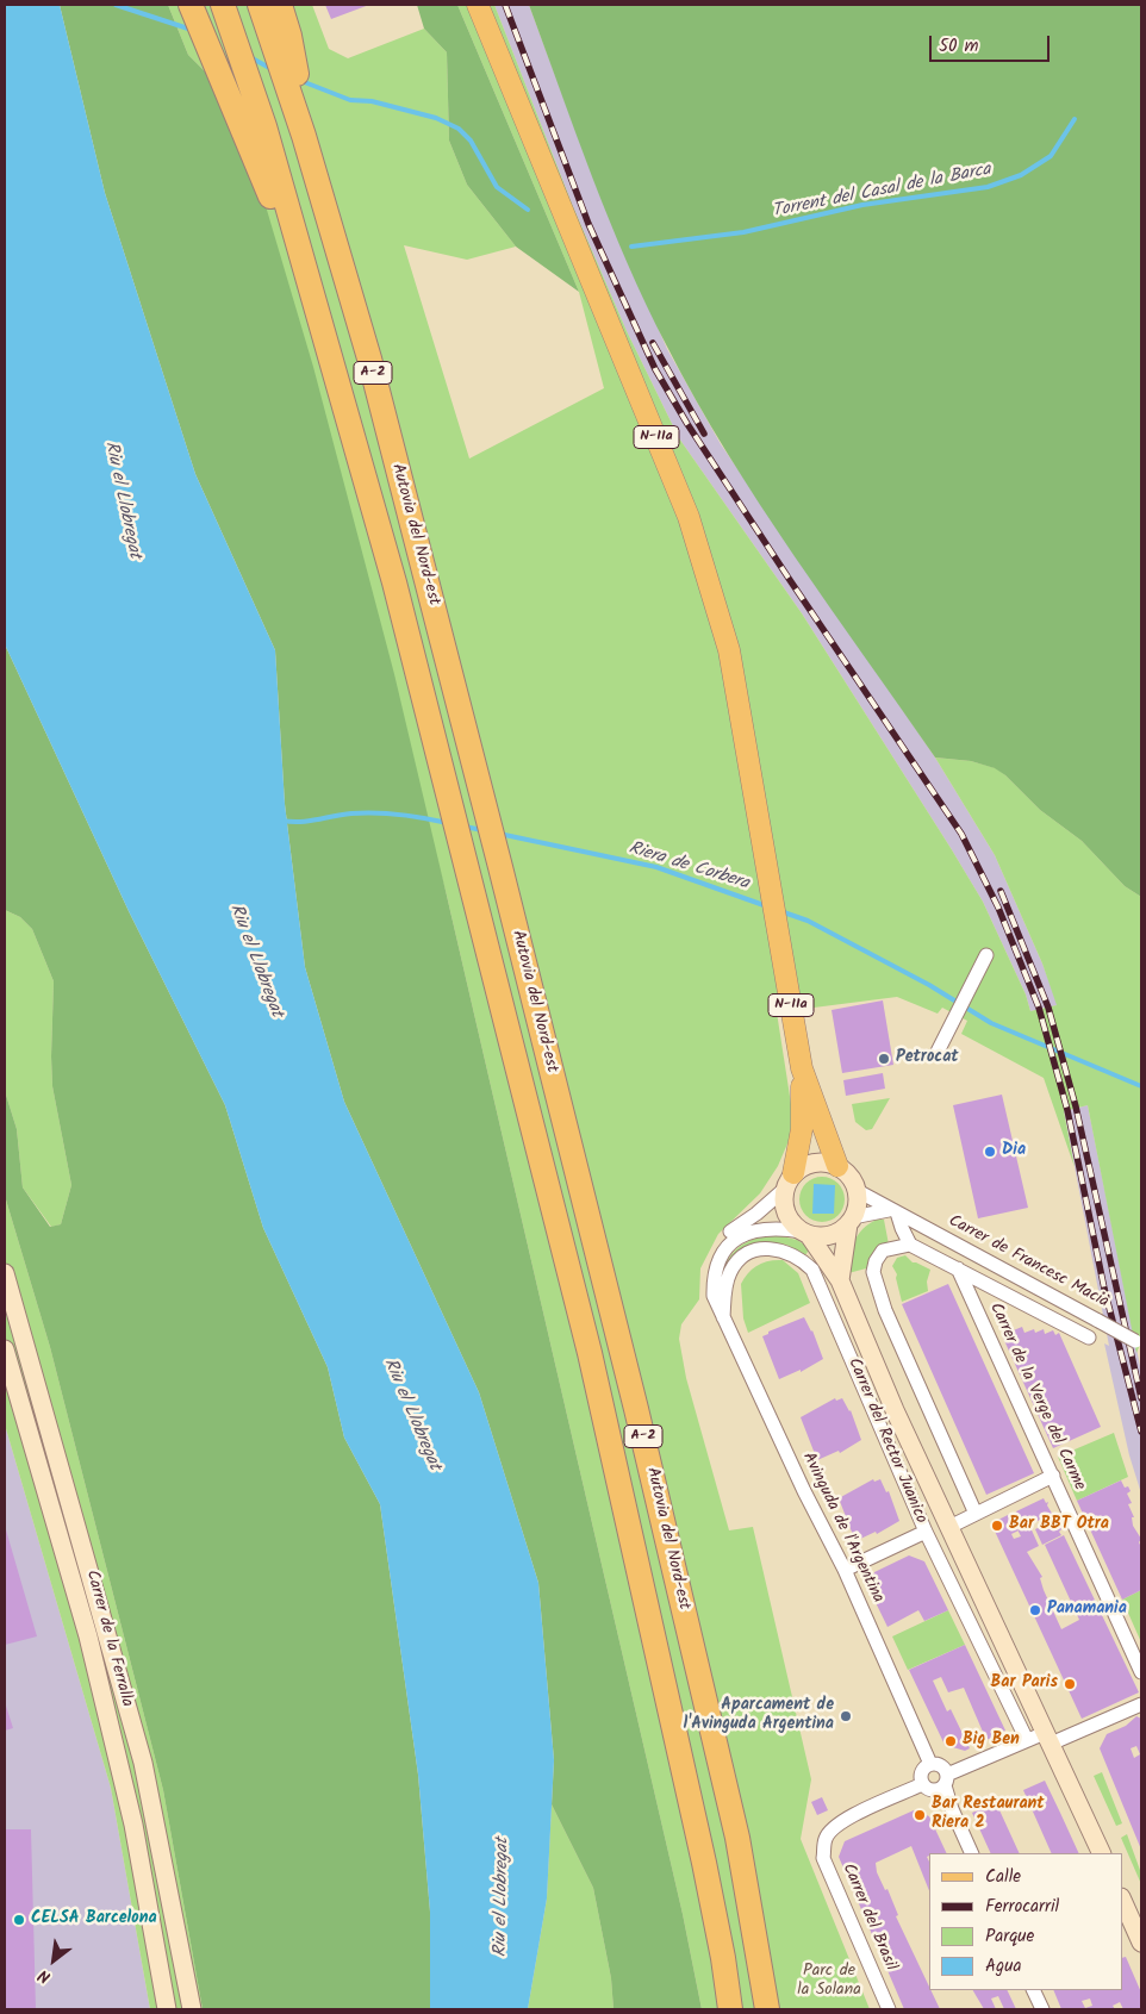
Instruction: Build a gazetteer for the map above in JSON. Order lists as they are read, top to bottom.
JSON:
{
  "streets": {
    "highway": ["A-2", "Autovia del Nord-est"],
    "main road": ["N-IIa"],
    "street": [
      "Carrer de Francesc Macià",
      "Carrer de la Verge del Carme",
      "Carrer del Rector Juanico",
      "Avinguda de l'Argentina",
      "Carrer de la Ferralla",
      "Carrer del Brasil"
    ]
  },
  "crossings": [
    ["N-IIa", "Carrer de Francesc Macià"],
    ["N-IIa", "Carrer del Rector Juanico"],
    ["N-IIa", "Avinguda de l'Argentina"],
    ["Carrer de Francesc Macià", "Carrer del Rector Juanico"],
    ["Carrer de Francesc Macià", "Avinguda de l'Argentina"],
    ["Carrer del Rector Juanico", "Avinguda de l'Argentina"],
    ["Avinguda de l'Argentina", "Carrer del Brasil"]
  ],
  "water": ["Torrent del Casal de la Barca", "Riu el Llobregat", "Riera de Corbera"],
  "parks": ["Parc de la Solana"],
  "places": [
    "Petrocat",
    "Dia",
    "Bar BBT Otra",
    "Panamania",
    "Bar Paris",
    "Aparcament de l'Avinguda Argentina",
    "Big Ben",
    "Bar Restaurant Riera 2",
    "CELSA Barcelona"
  ],
  "legend": [
    "Calle",
    "Ferrocarril",
    "Parque",
    "Agua"
  ],
  "scale_bar": "50 m",
  "north": "bottom left"
}
